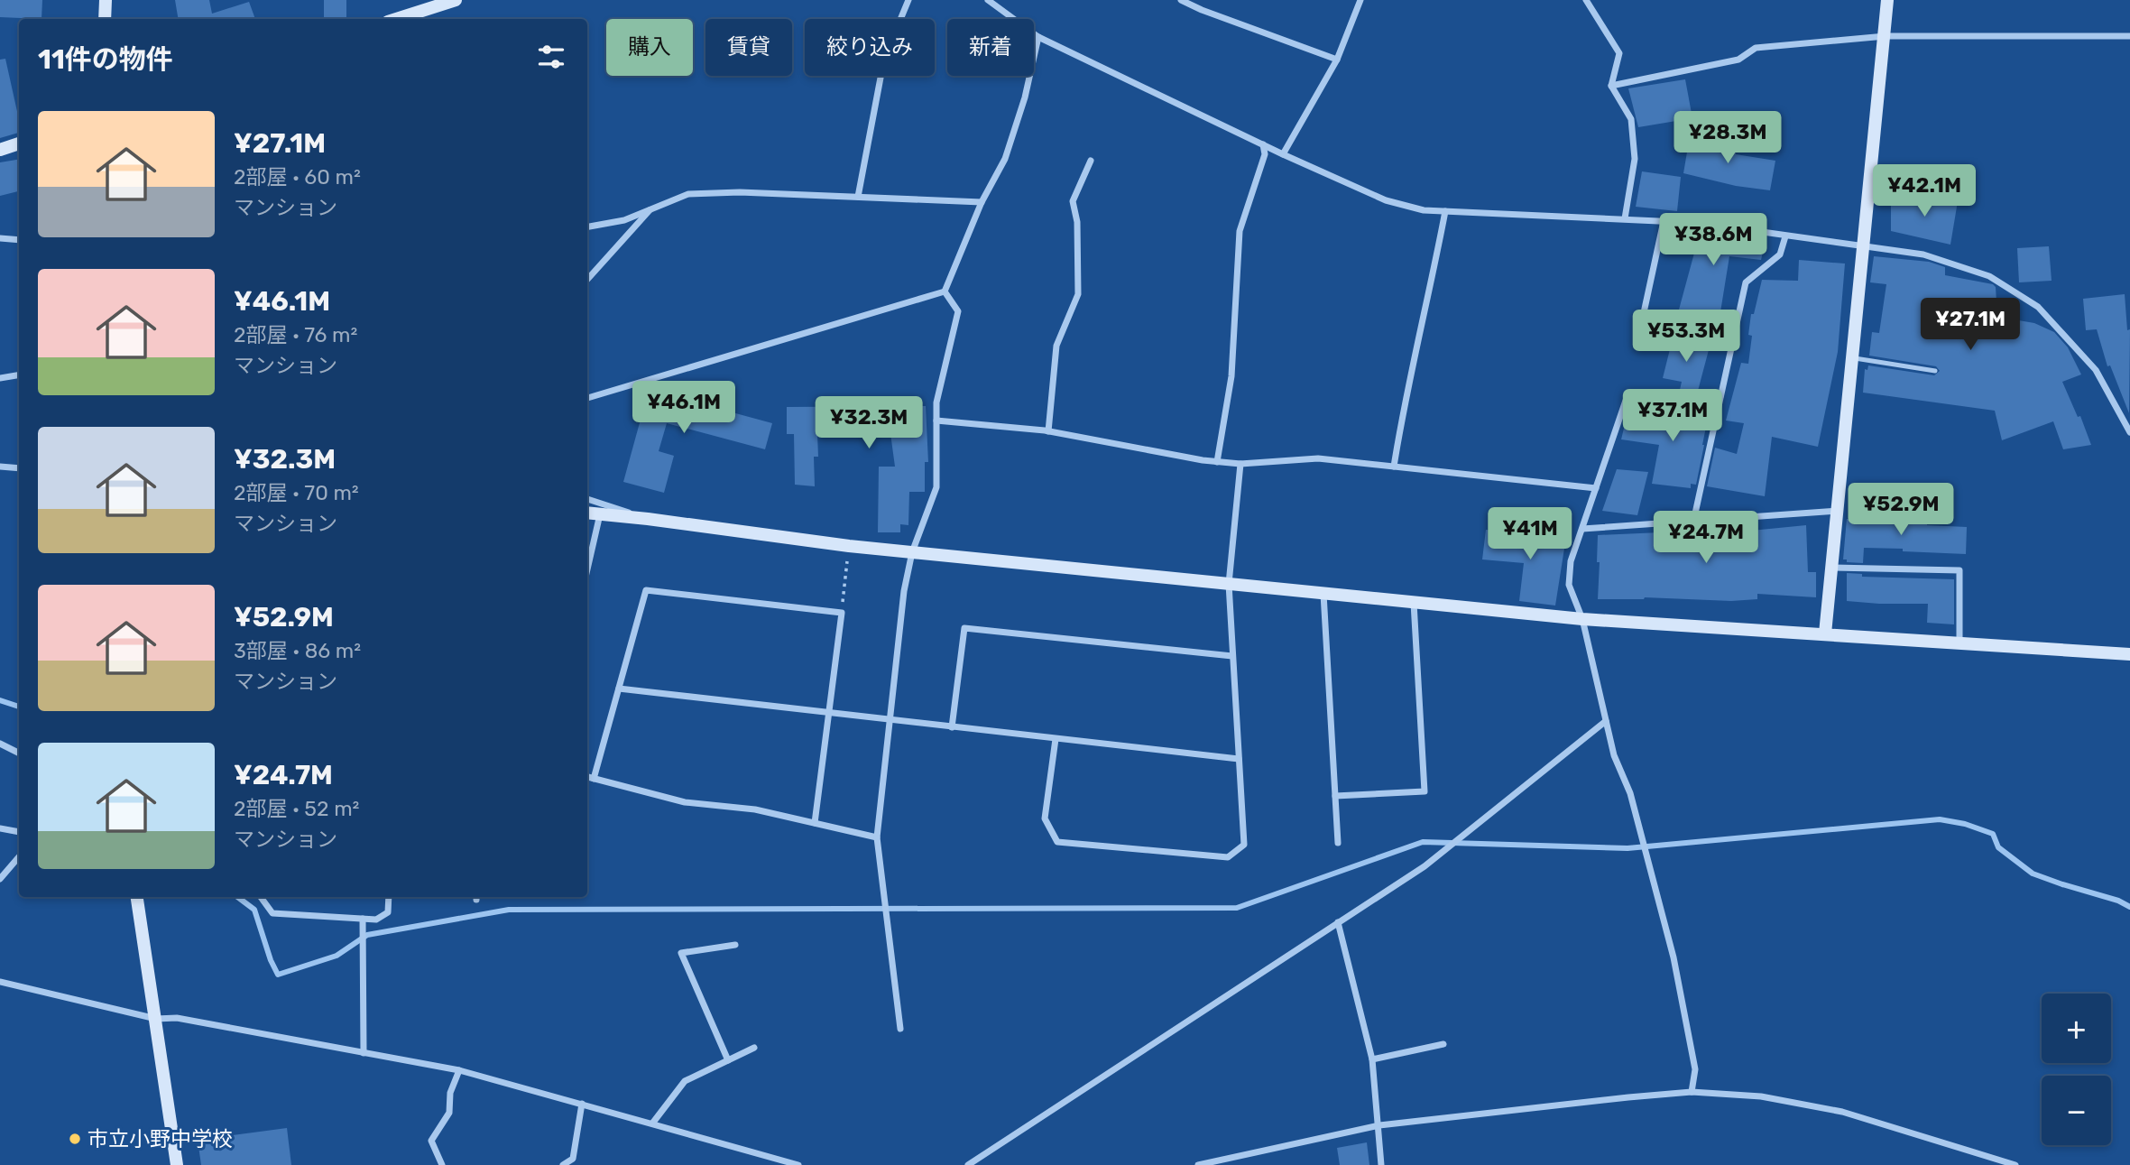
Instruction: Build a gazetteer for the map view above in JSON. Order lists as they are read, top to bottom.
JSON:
{
  "places": ["市立小野中学校"],
  "page": {
    "chip": [
      "購入",
      "賃貸",
      "絞り込み",
      "新着"
    ],
    "heading": "11件の物件",
    "list": [
      {
        "name": "¥27.1M",
        "note": "2部屋 · 60 m² · マンション"
      },
      {
        "name": "¥46.1M",
        "note": "2部屋 · 76 m² · マンション"
      },
      {
        "name": "¥32.3M",
        "note": "2部屋 · 70 m² · マンション"
      },
      {
        "name": "¥52.9M",
        "note": "3部屋 · 86 m² · マンション"
      },
      {
        "name": "¥24.7M",
        "note": "2部屋 · 52 m² · マンション"
      }
    ],
    "price": [
      "¥28.3M",
      "¥42.1M",
      "¥38.6M",
      "¥27.1M",
      "¥53.3M",
      "¥46.1M",
      "¥37.1M",
      "¥32.3M",
      "¥52.9M",
      "¥41M",
      "¥24.7M"
    ],
    "map_buttons": ["+", "−"]
  }
}
